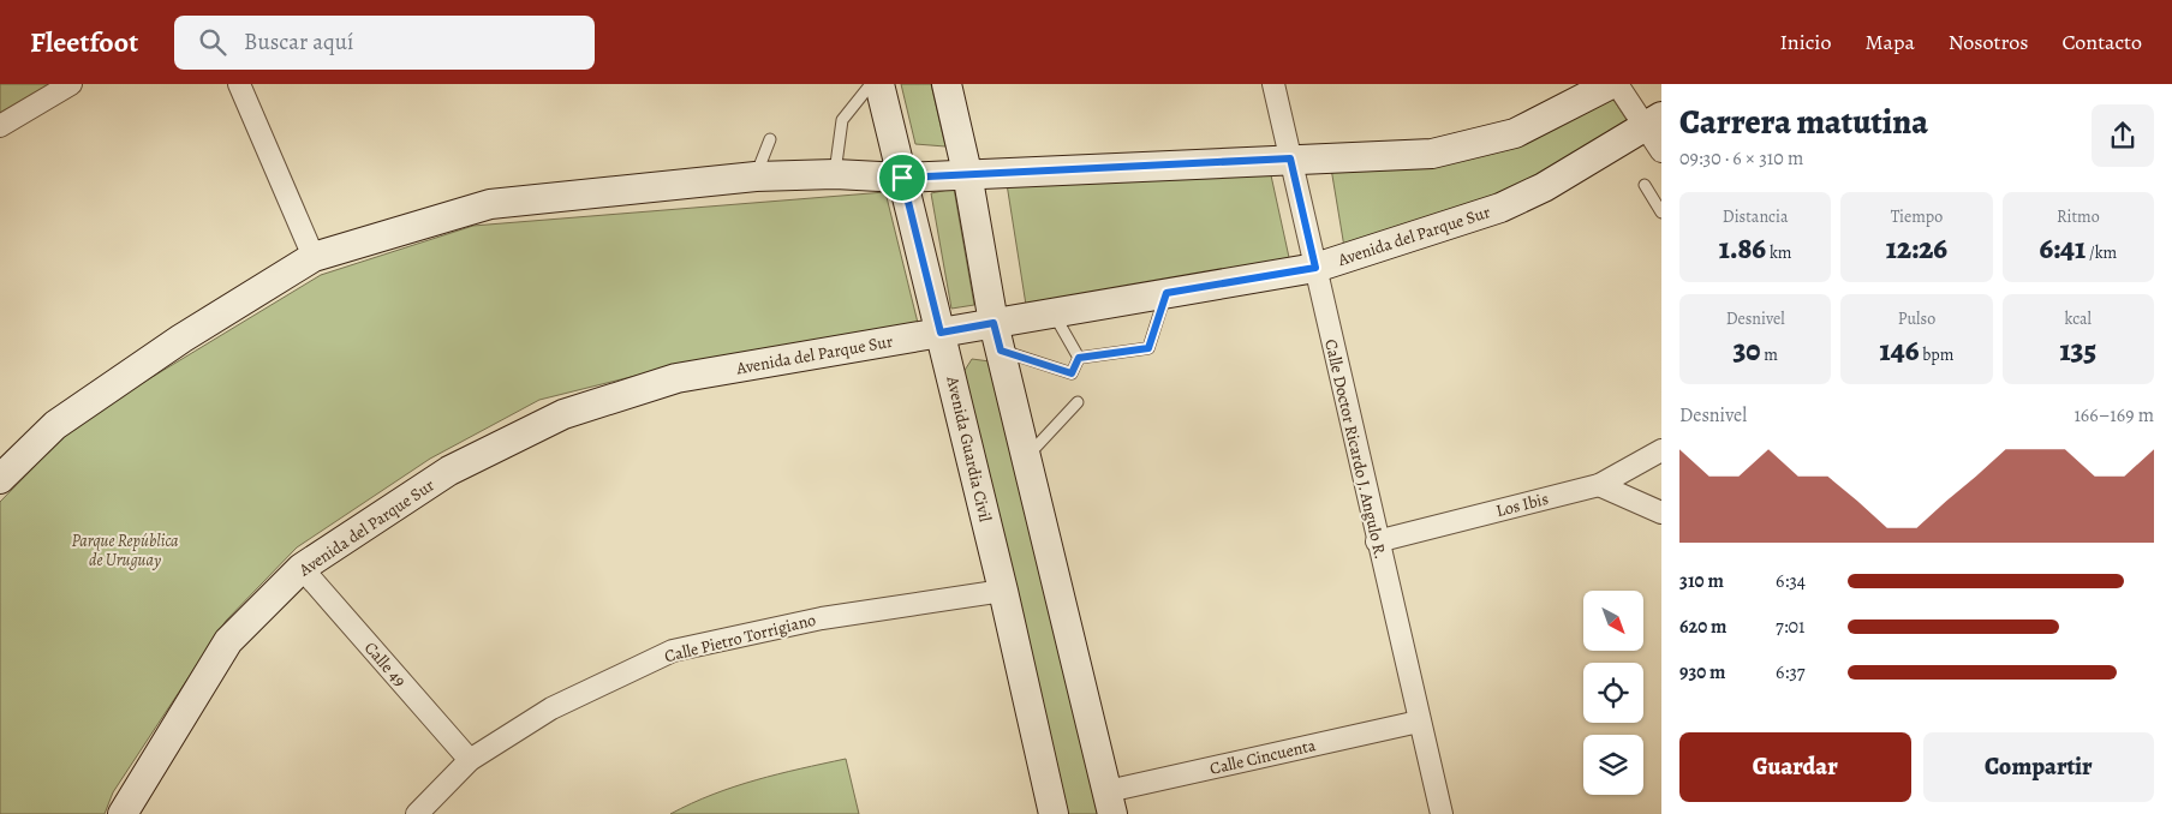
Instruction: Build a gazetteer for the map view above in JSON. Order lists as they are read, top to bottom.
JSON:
{
  "streets": {
    "main road": ["Avenida del Parque Sur", "Avenida Guardia Civil"],
    "street": [
      "Calle Doctor Ricardo J. Angulo R.",
      "Los Ibis",
      "Calle Pietro Torrigiano",
      "Calle 49",
      "Calle Cincuenta"
    ]
  },
  "crossings": [
    ["Avenida del Parque Sur", "Avenida Guardia Civil"],
    ["Avenida del Parque Sur", "Calle Doctor Ricardo J. Angulo R."],
    ["Avenida del Parque Sur", "Calle 49"],
    ["Avenida Guardia Civil", "Calle Pietro Torrigiano"],
    ["Calle Doctor Ricardo J. Angulo R.", "Los Ibis"],
    ["Calle Doctor Ricardo J. Angulo R.", "Calle Cincuenta"],
    ["Calle Pietro Torrigiano", "Calle 49"]
  ],
  "parks": ["Parque República de Uruguay"],
  "north": "bottom right",
  "page": {
    "header": "Fleetfoot",
    "search": "Buscar aquí",
    "nav": [
      "Inicio",
      "Mapa",
      "Nosotros",
      "Contacto"
    ],
    "heading": ["Carrera matutina", "09:30 · 6 × 310 m"],
    "stats": [
      ["Distancia", "1.86 km"],
      ["Tiempo", "12:26"],
      ["Ritmo", "6:41 /km"],
      ["Desnivel", "30 m"],
      ["Pulso", "146 bpm"],
      ["kcal", "135"]
    ],
    "chart": ["Desnivel", "166–169 m"],
    "list": [
      {
        "name": "310 m",
        "note": "6:34"
      },
      {
        "name": "620 m",
        "note": "7:01"
      },
      {
        "name": "930 m",
        "note": "6:37"
      }
    ],
    "buttons": ["Guardar", "Compartir"]
  }
}
